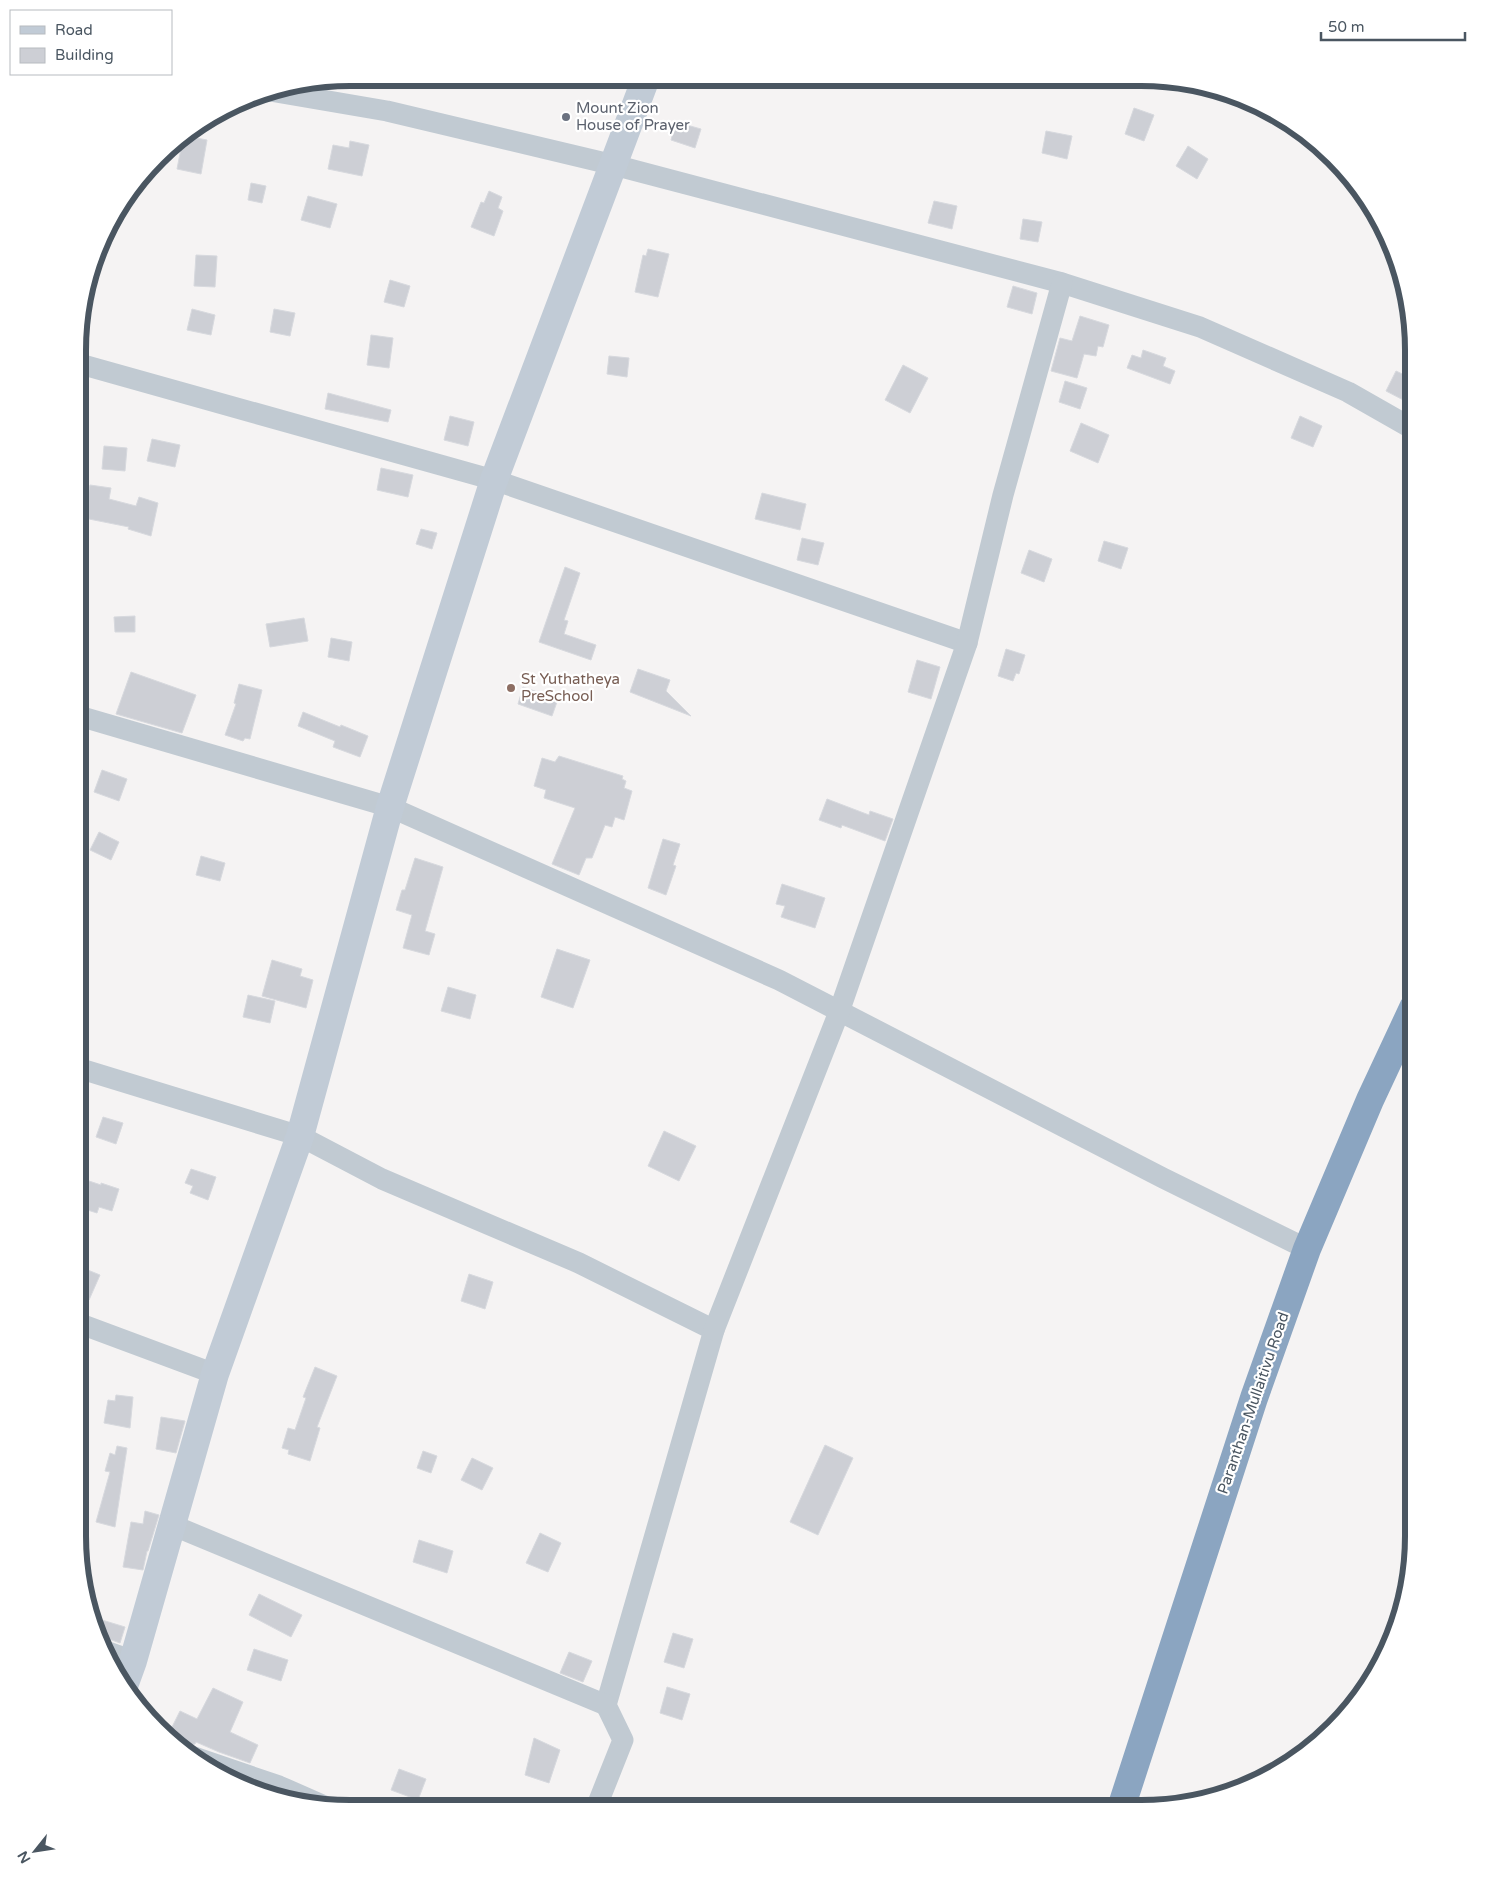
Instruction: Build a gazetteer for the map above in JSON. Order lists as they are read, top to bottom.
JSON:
{
  "streets": {
    "highway": ["Paranthan-Mullaitivu Road"]
  },
  "places": ["Mount Zion House of Prayer", "St Yuthatheya PreSchool"],
  "legend": ["Road", "Building"],
  "scale_bar": "50 m",
  "north": "bottom left"
}
